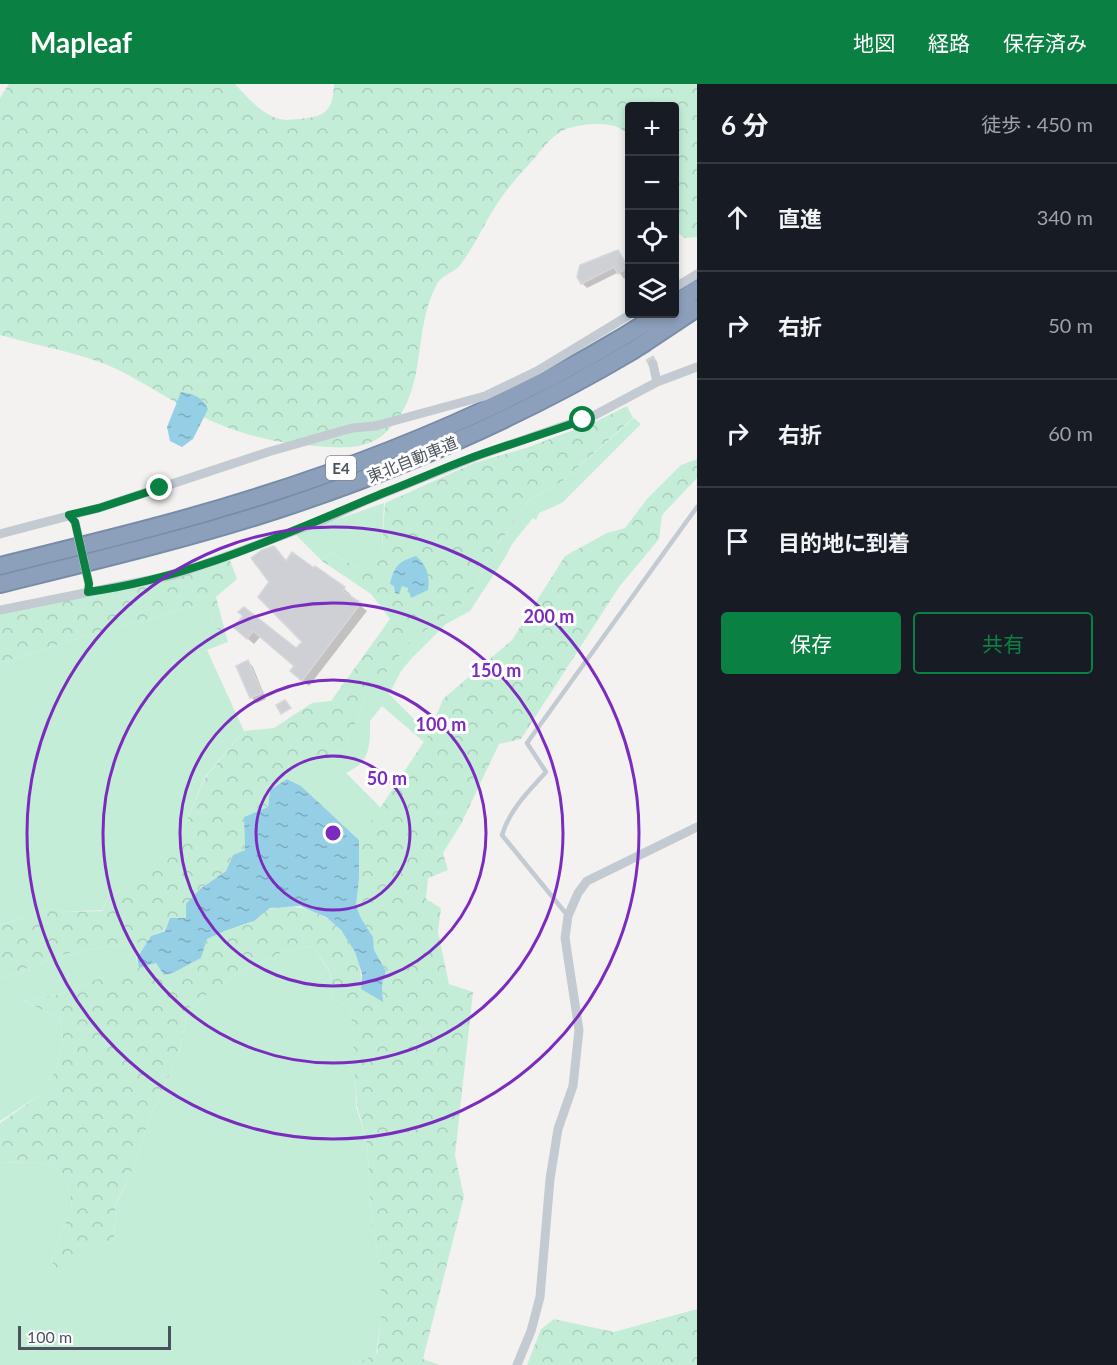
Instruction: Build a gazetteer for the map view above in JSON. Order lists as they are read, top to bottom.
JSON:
{
  "streets": {
    "highway": ["東北自動車道", "E4"]
  },
  "scale_bar": "100 m",
  "page": {
    "header": "Mapleaf",
    "nav": ["地図", "経路", "保存済み"],
    "heading": ["6 分", "徒歩 · 450 m"],
    "map_buttons": ["+", "−"],
    "list": [
      ["直進", "340 m"],
      ["右折", "50 m"],
      ["右折", "60 m"],
      "目的地に到着"
    ],
    "buttons": ["保存", "共有"],
    "scale": "100 m"
  },
  "rings": [
    "200 m",
    "150 m",
    "100 m",
    "50 m"
  ]
}
